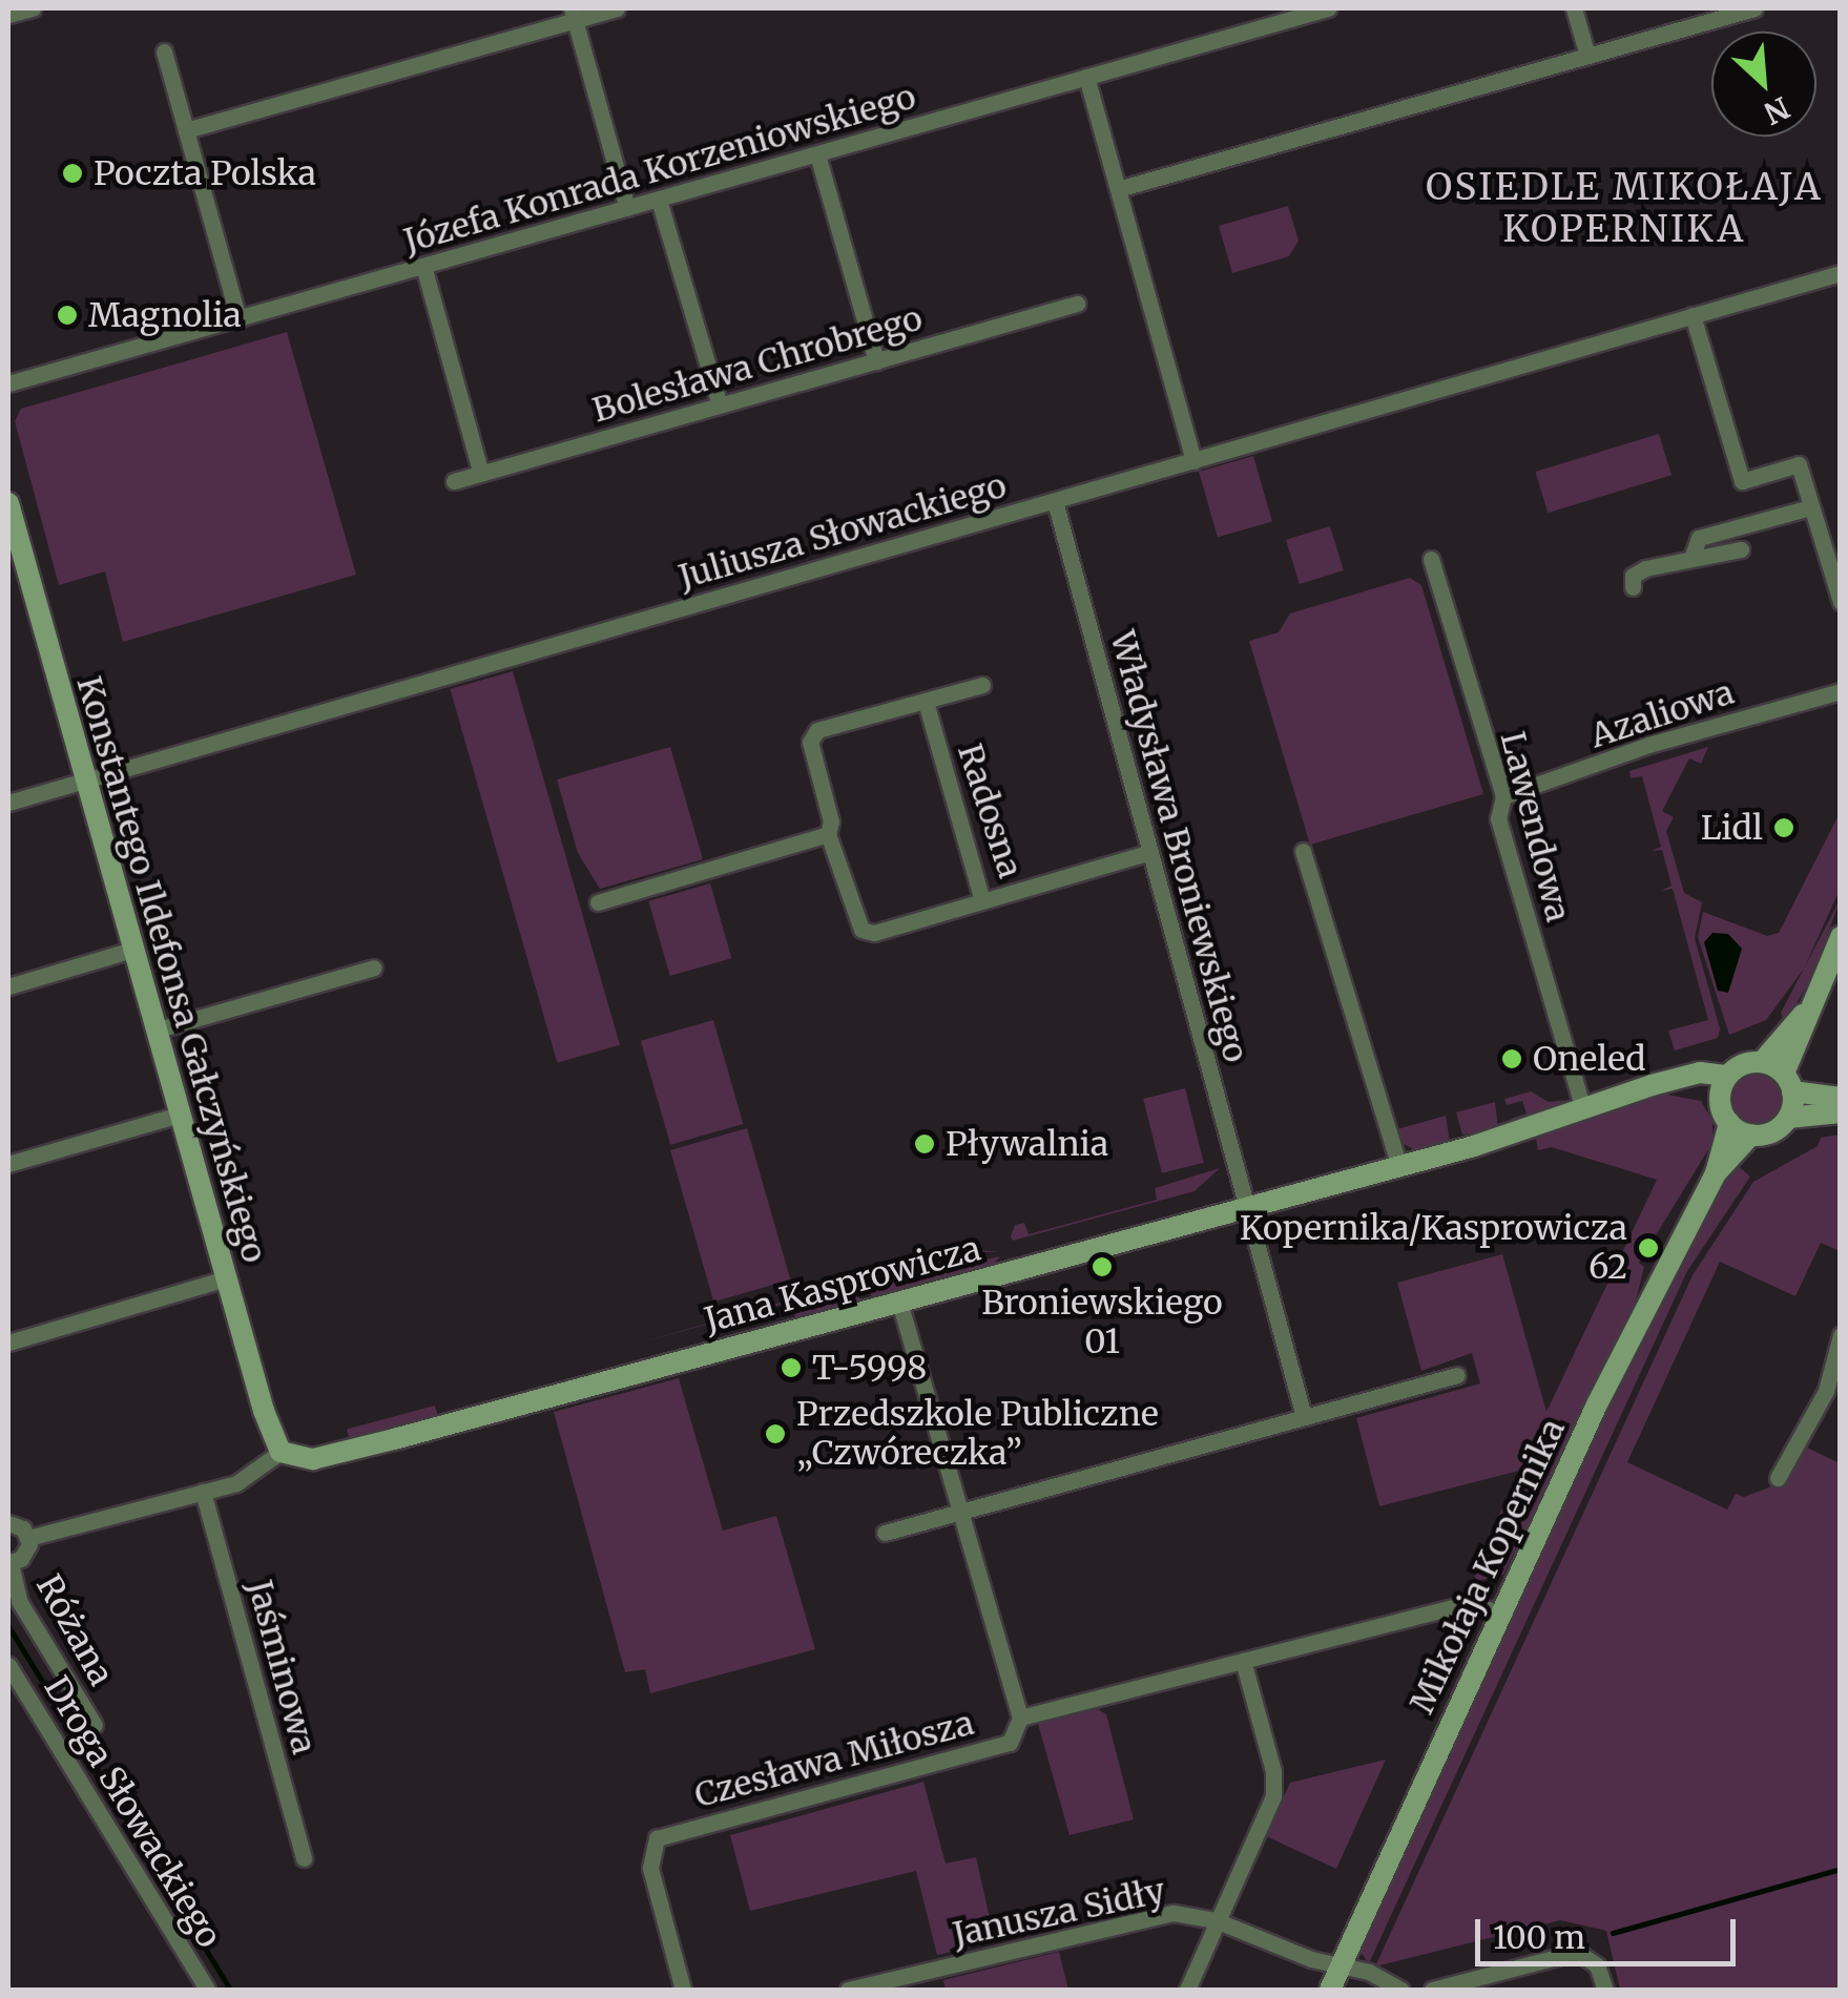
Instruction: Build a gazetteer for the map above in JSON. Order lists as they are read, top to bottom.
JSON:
{
  "streets": {
    "street": [
      "Józefa Konrada Korzeniowskiego",
      "Bolesława Chrobrego",
      "Juliusza Słowackiego",
      "Azaliowa",
      "Radosna",
      "Lawendowa",
      "Władysława Broniewskiego",
      "Konstantego Ildefonsa Gałczyńskiego",
      "Jana Kasprowicza",
      "Mikołaja Kopernika",
      "Różana",
      "Jaśminowa",
      "Czesława Miłosza",
      "Droga Słowackiego",
      "Janusza Sidły"
    ]
  },
  "crossings": [
    ["Juliusza Słowackiego", "Władysława Broniewskiego"],
    ["Juliusza Słowackiego", "Konstantego Ildefonsa Gałczyńskiego"],
    ["Azaliowa", "Lawendowa"],
    ["Radosna", "Władysława Broniewskiego"],
    ["Lawendowa", "Jana Kasprowicza"],
    ["Władysława Broniewskiego", "Jana Kasprowicza"],
    ["Konstantego Ildefonsa Gałczyńskiego", "Jana Kasprowicza"],
    ["Jana Kasprowicza", "Mikołaja Kopernika"],
    ["Jana Kasprowicza", "Czesława Miłosza"],
    ["Mikołaja Kopernika", "Janusza Sidły"]
  ],
  "districts": ["OSIEDLE MIKOŁAJA KOPERNIKA"],
  "places": [
    "Poczta Polska",
    "Magnolia",
    "Lidl",
    "Oneled",
    "Pływalnia",
    "Kopernika/Kasprowicza 62",
    "Broniewskiego 01",
    "T-5998",
    "Przedszkole Publiczne „Czwóreczka”"
  ],
  "scale_bar": "100 m",
  "north": "bottom right"
}
